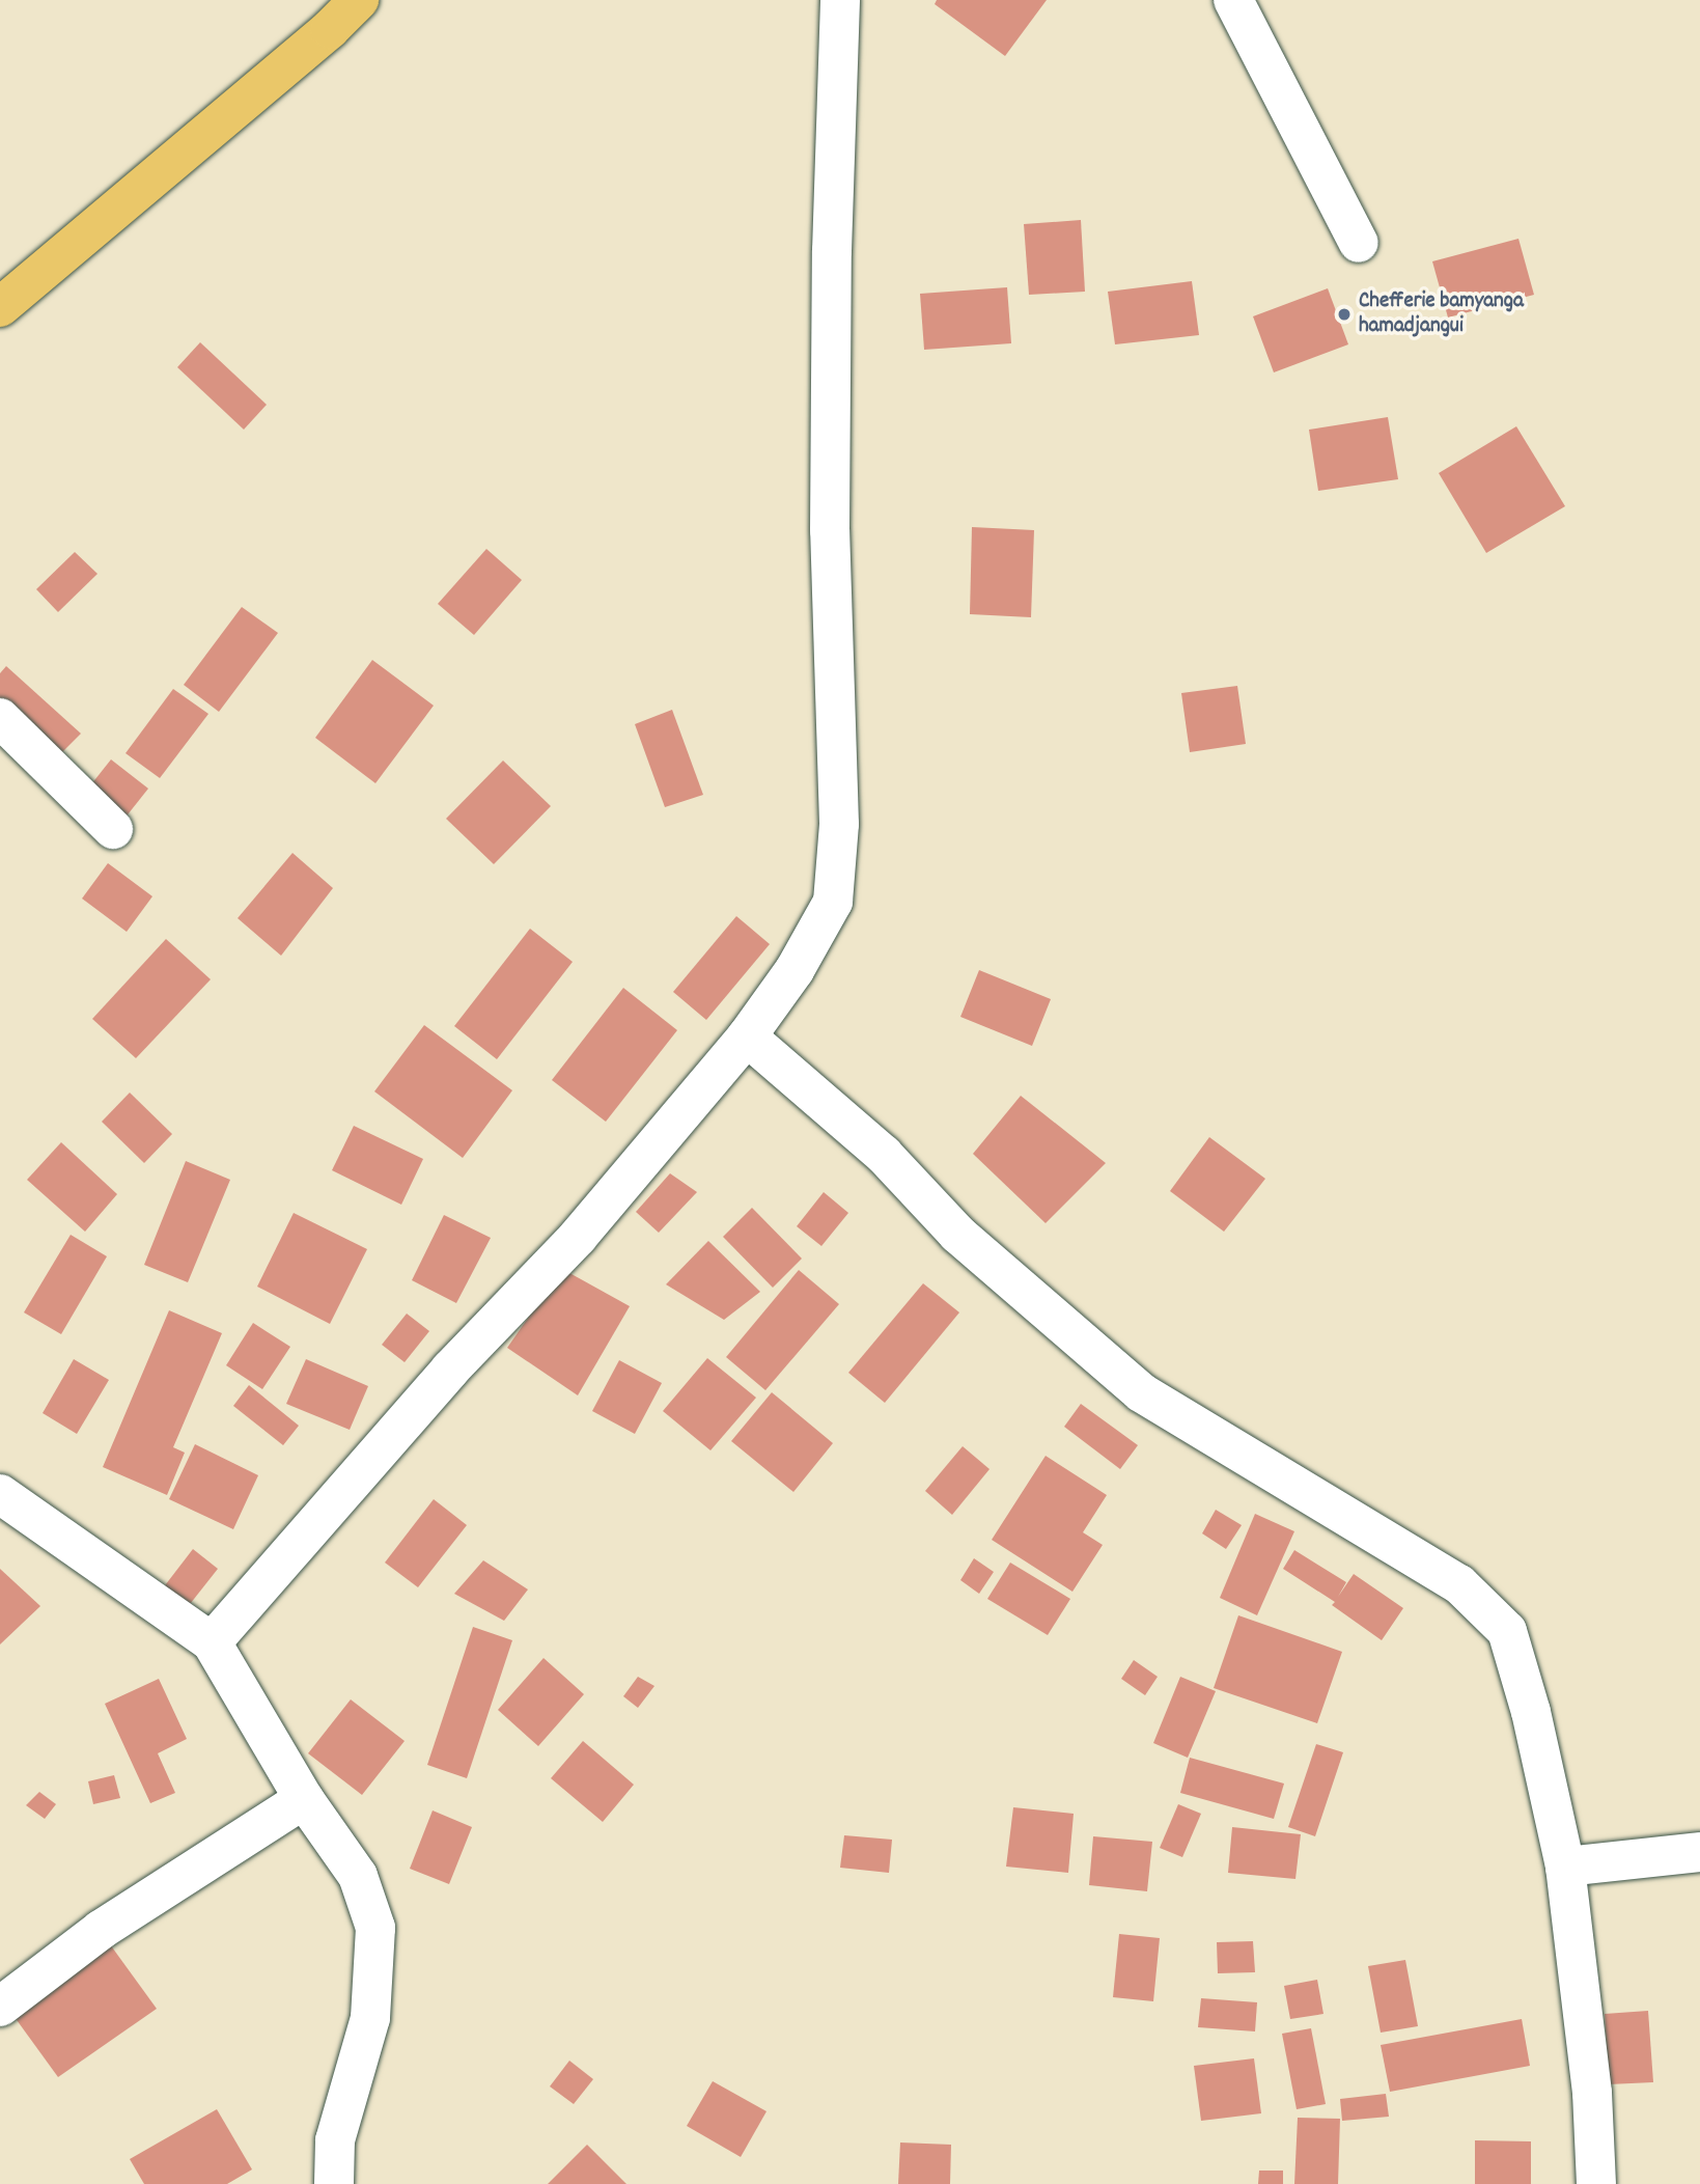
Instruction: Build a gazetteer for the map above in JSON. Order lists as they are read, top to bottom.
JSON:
{
  "places": ["Chefferie bamyanga hamadjangui"]
}
